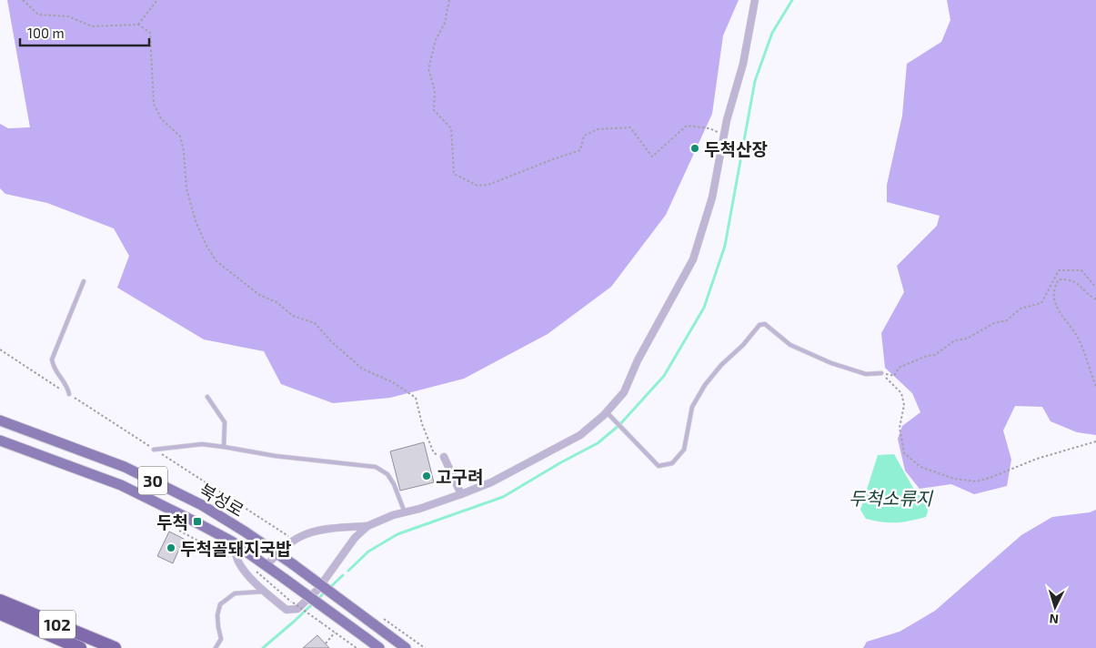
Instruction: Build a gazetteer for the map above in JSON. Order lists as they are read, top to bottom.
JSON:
{
  "streets": {
    "highway": ["102"],
    "main road": ["30", "북성로"]
  },
  "water": ["두척소류지"],
  "places": {
    "other": ["두척산장", "고구려", "두척골돼지국밥"],
    "transit": ["두척"]
  },
  "scale_bar": "100 m",
  "north": "bottom"
}
